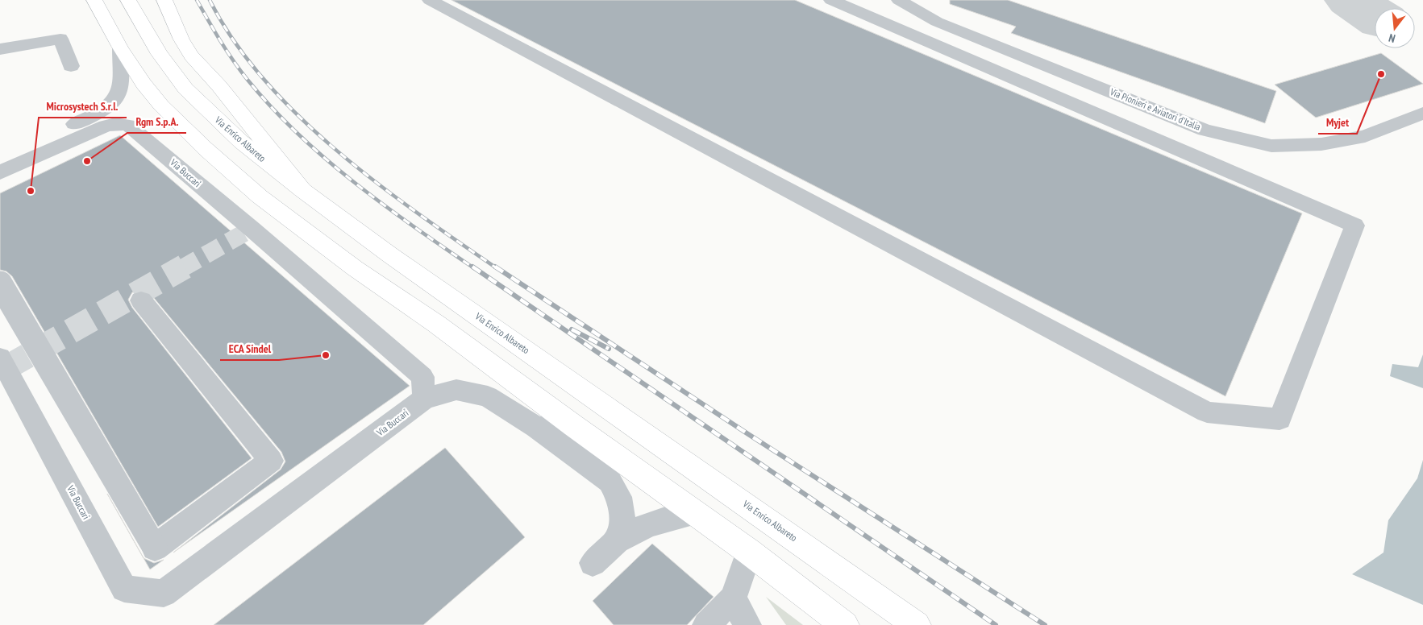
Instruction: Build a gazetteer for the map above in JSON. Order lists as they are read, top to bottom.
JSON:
{
  "streets": {
    "main road": ["Via Enrico Albareto"],
    "street": ["Via Pionieri e Aviatori d'Italia", "Via Buccari"]
  },
  "places": [
    "Myjet",
    "Rgm S.p.A.",
    "Microsystech S.r.l.",
    "ECA Sindel"
  ],
  "north": "bottom"
}
